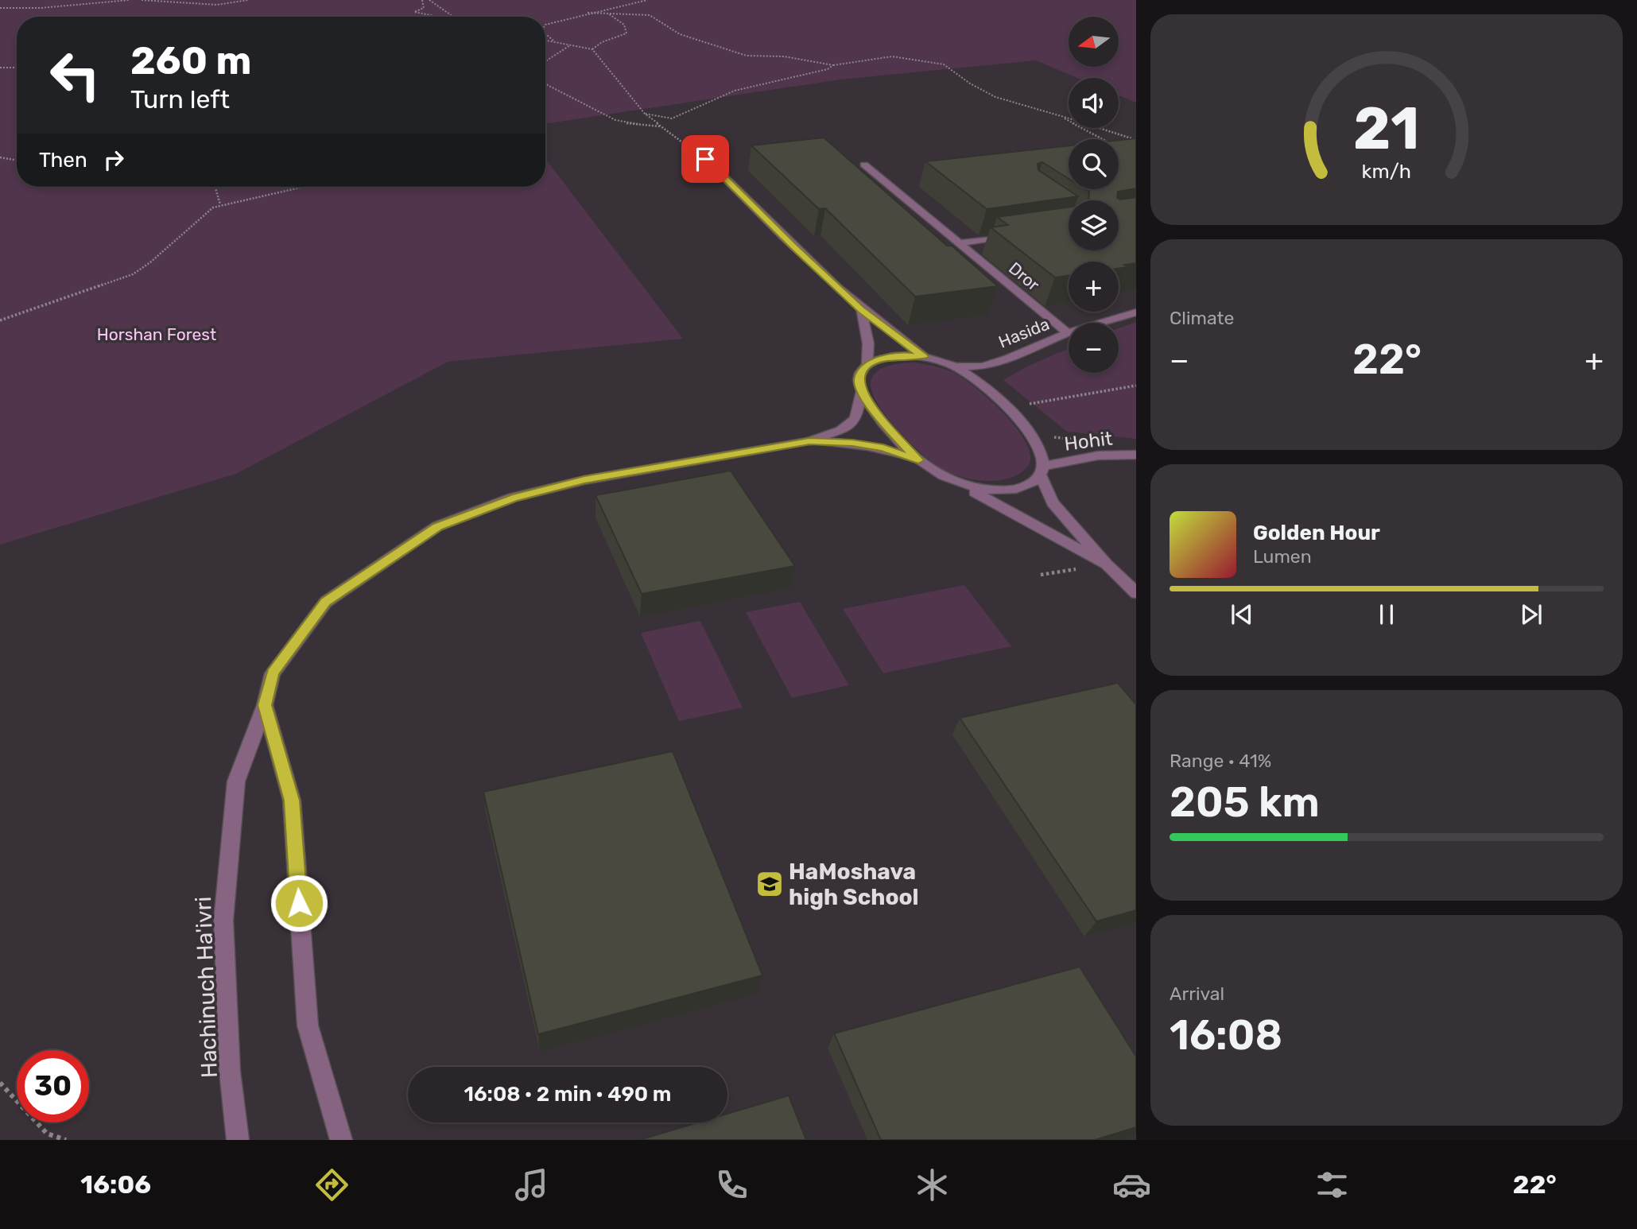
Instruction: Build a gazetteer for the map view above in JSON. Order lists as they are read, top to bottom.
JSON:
{
  "streets": {
    "street": [
      "Dror",
      "Hasida",
      "Hohit",
      "Hachinuch Ha'ivri"
    ]
  },
  "crossings": [
    ["Dror", "Hasida"]
  ],
  "parks": ["Horshan Forest"],
  "places": {
    "school or university": ["HaMoshava high School"]
  },
  "north": "left",
  "page": {
    "map_buttons": ["+", "−"],
    "turn": ["260 m", "Turn left"],
    "then": "Then",
    "tile": [
      "Climate",
      ["Range · 41%", "205 km"],
      ["Arrival", "16:08"]
    ],
    "heat": ["−", "22°", "+"],
    "song": ["Golden Hour", "Lumen"],
    "limit": "30",
    "trip": "16:08 · 2 min · 490 m",
    "tabs": ["16:06", "22°"],
    "gauge": ["21", "km/h"]
  }
}
